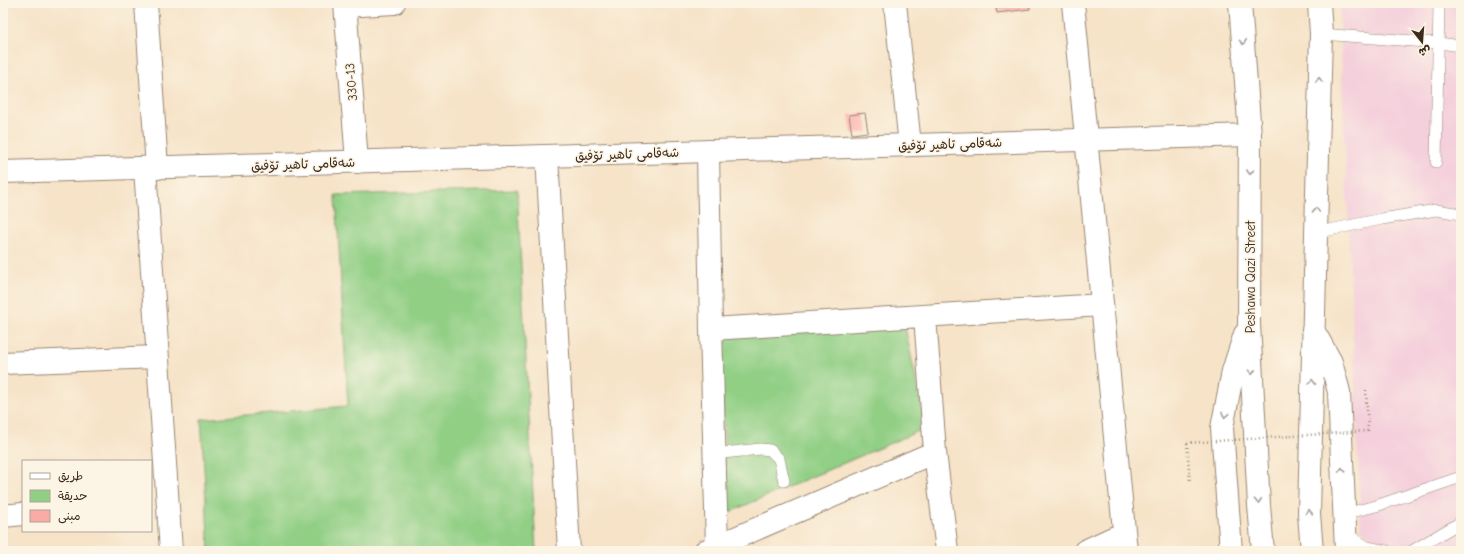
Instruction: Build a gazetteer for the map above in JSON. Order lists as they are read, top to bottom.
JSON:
{
  "streets": {
    "main road": ["330-13", "شەقامی تاهیر تۆفیق", "Peshawa Qazi Street"]
  },
  "crossings": [
    ["330-13", "شەقامی تاهیر تۆفیق"],
    ["شەقامی تاهیر تۆفیق", "Peshawa Qazi Street"]
  ],
  "legend": ["طريق", "حديقة", "مبنى"],
  "north": "bottom"
}
